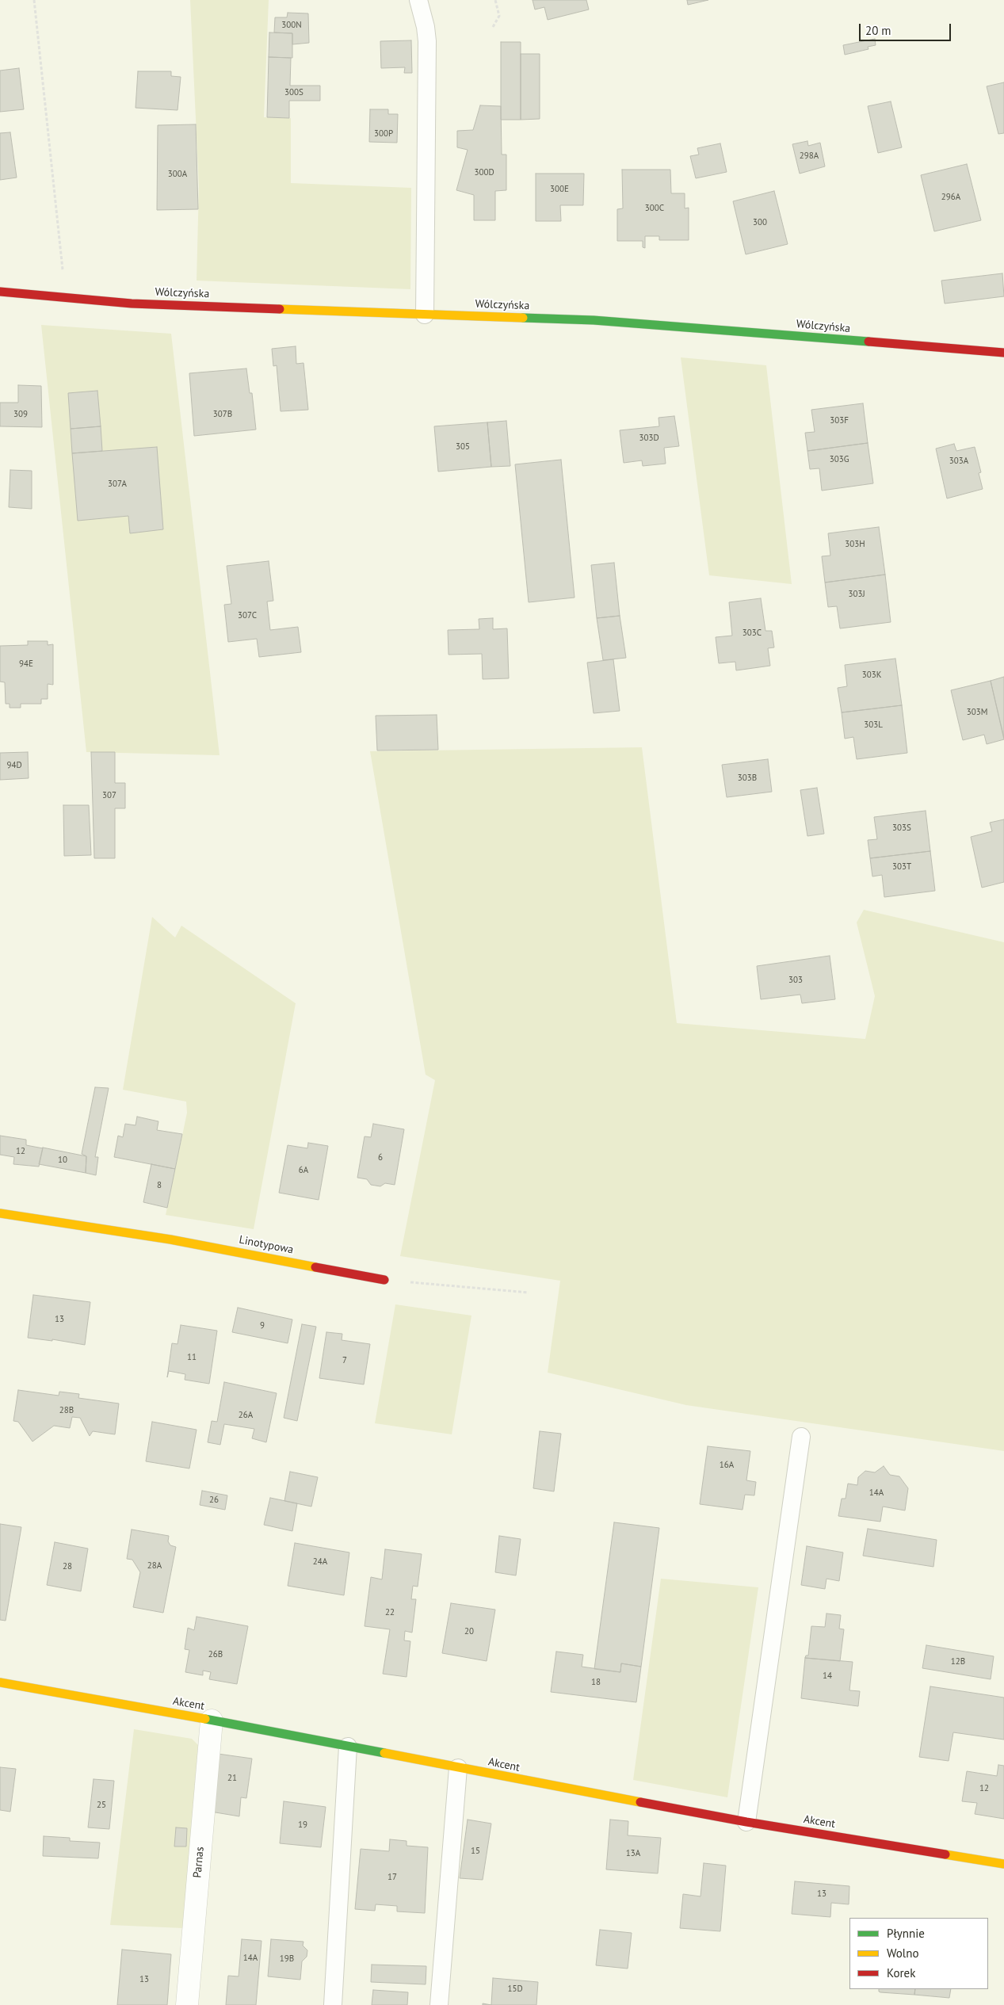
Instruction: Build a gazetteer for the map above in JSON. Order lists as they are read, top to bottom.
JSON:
{
  "streets": {
    "street": [
      "Wólczyńska",
      "Linotypowa",
      "Akcent",
      "Parnas"
    ]
  },
  "crossings": [
    ["Akcent", "Parnas"]
  ],
  "house_numbers": [
    "300N",
    "300S",
    "300P",
    "298A",
    "300D",
    "300A",
    "300E",
    "296A",
    "300C",
    "300",
    "309",
    "307B",
    "303F",
    "303D",
    "305",
    "303G",
    "303A",
    "307A",
    "303H",
    "303J",
    "307C",
    "303C",
    "94E",
    "303K",
    "303M",
    "303L",
    "94D",
    "303B",
    "307",
    "303S",
    "303T",
    "303",
    "12",
    "6",
    "10",
    "6A",
    "8",
    "13",
    "9",
    "11",
    "7",
    "28B",
    "26A",
    "16A",
    "14A",
    "26",
    "24A",
    "28A",
    "28",
    "22",
    "20",
    "26B",
    "12B",
    "14",
    "18",
    "21",
    "12",
    "25",
    "19",
    "15",
    "13A",
    "17",
    "13",
    "14A",
    "19B",
    "13",
    "15D"
  ],
  "legend": ["Płynnie", "Wolno", "Korek"],
  "scale_bar": "20 m"
}
